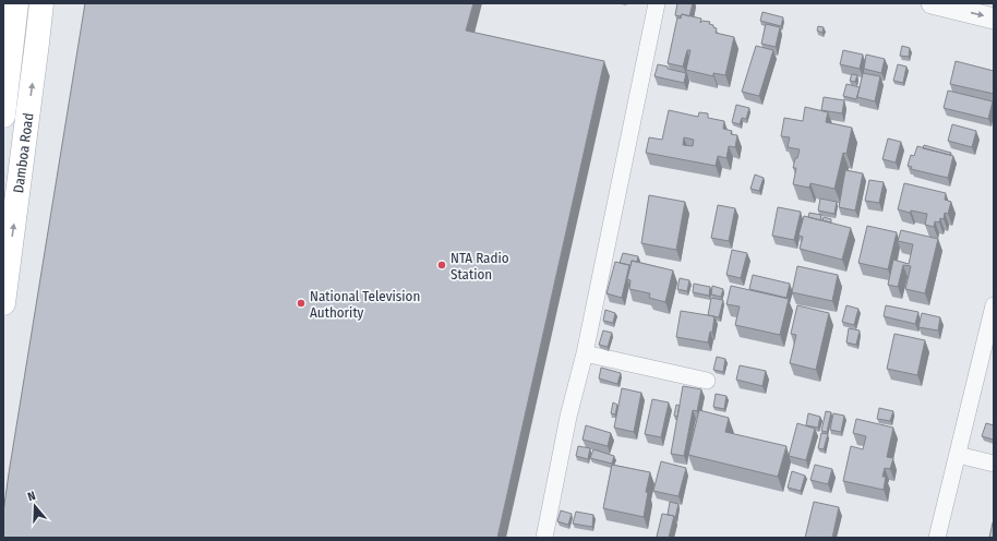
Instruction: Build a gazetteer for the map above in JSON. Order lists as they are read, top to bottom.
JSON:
{
  "streets": {
    "main road": ["Damboa Road"]
  },
  "places": ["NTA Radio Station", "National Television Authority"],
  "north": "top"
}
